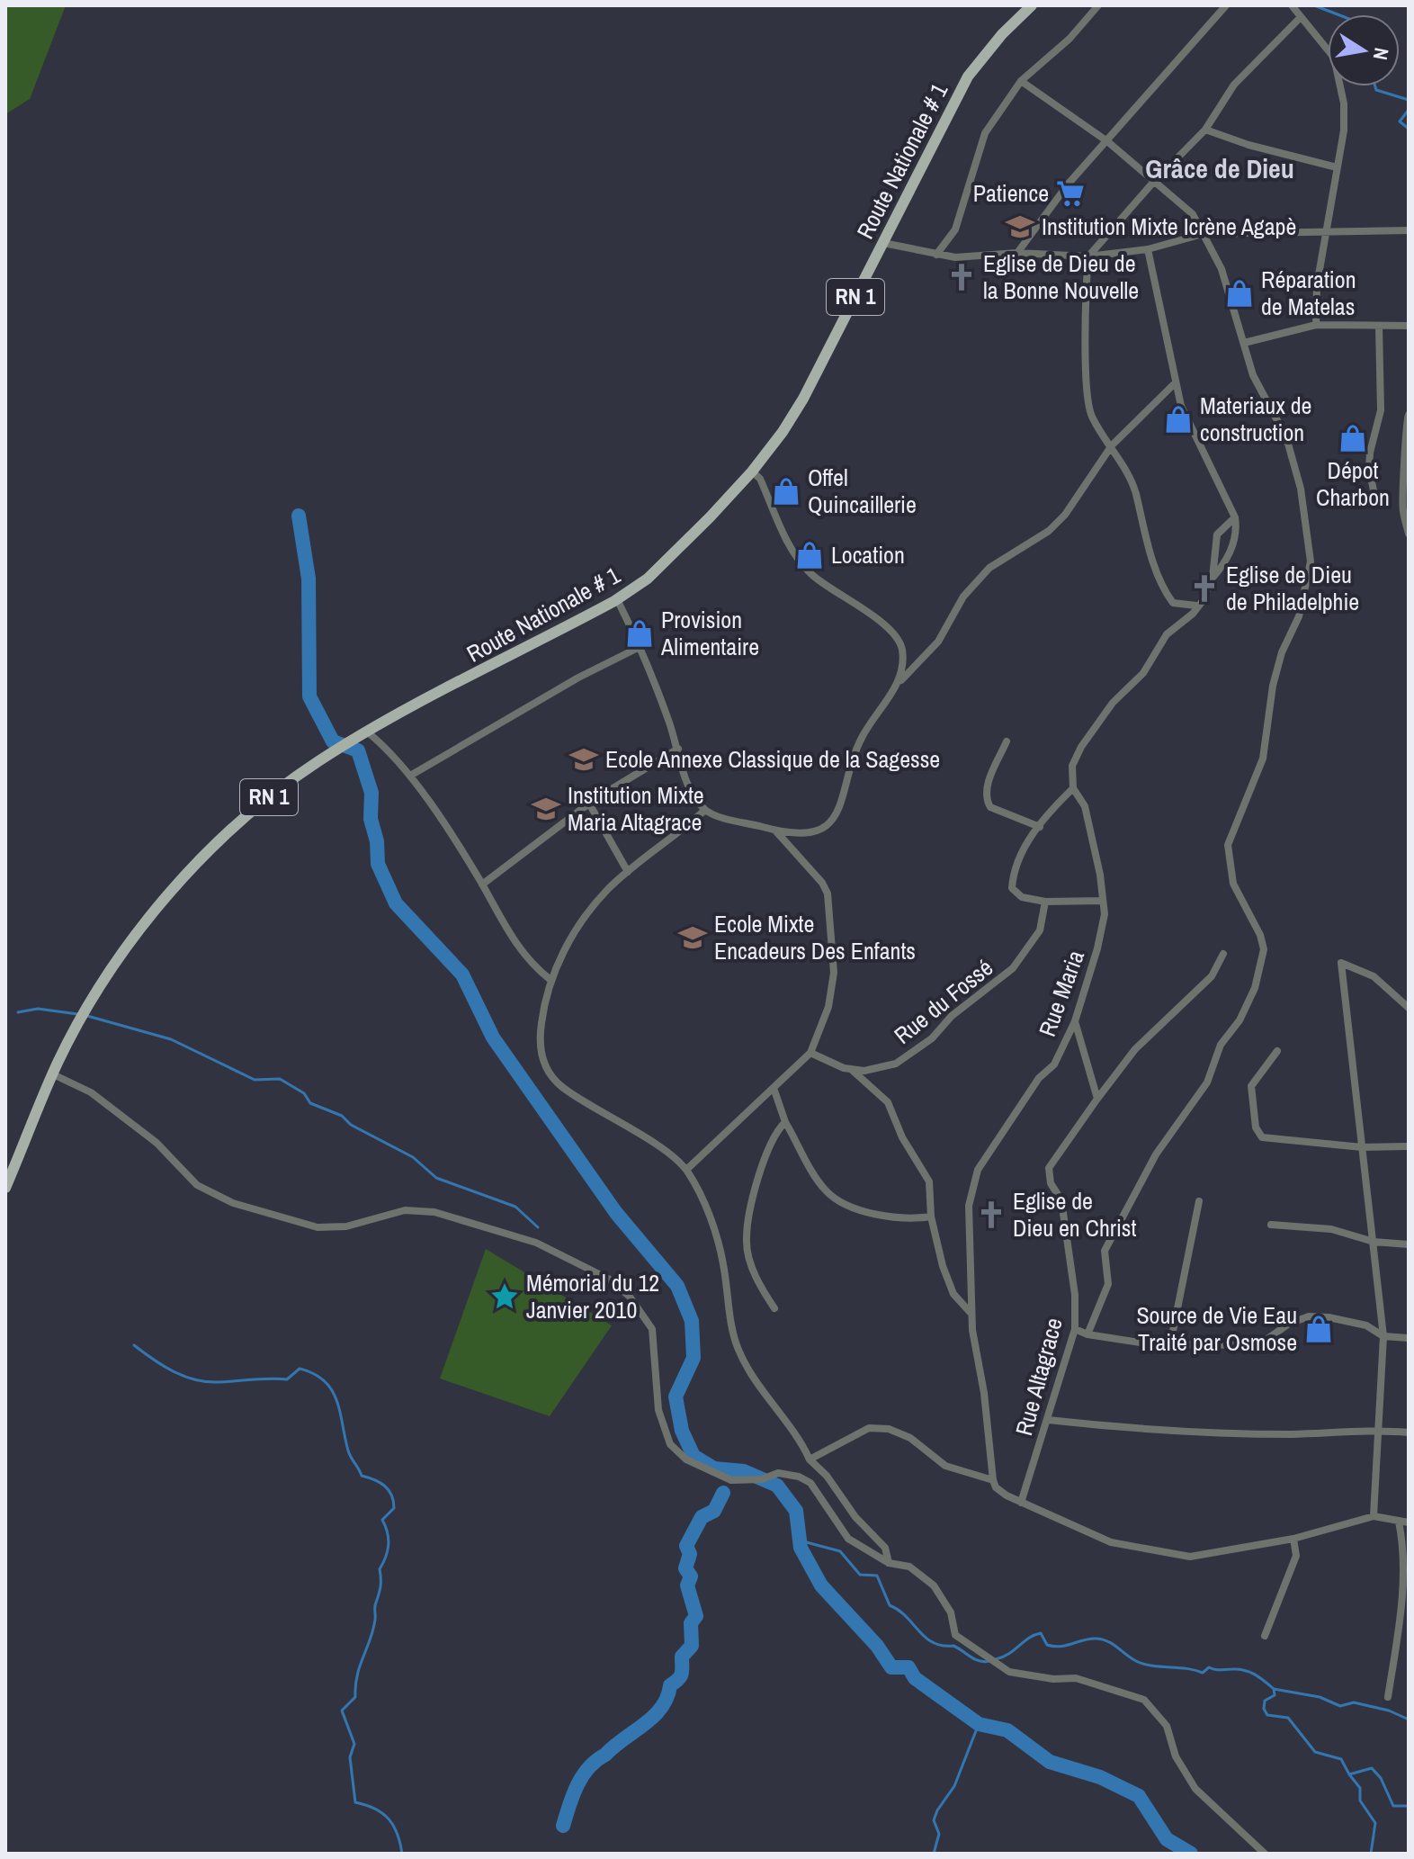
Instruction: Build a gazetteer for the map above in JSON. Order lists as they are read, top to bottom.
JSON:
{
  "streets": {
    "main road": ["Route Nationale # 1", "RN 1"],
    "street": ["Rue Maria", "Rue du Fossé", "Rue Altagrace"]
  },
  "districts": ["Grâce de Dieu"],
  "places": {
    "supermarket": ["Patience"],
    "school or university": [
      "Institution Mixte Icrène Agapè",
      "Ecole Annexe Classique de la Sagesse",
      "Institution Mixte Maria Altagrace",
      "Ecole Mixte Encadeurs Des Enfants"
    ],
    "church": ["Eglise de Dieu de la Bonne Nouvelle", "Eglise de Dieu de Philadelphie", "Eglise de Dieu en Christ"],
    "shop": [
      "Réparation de Matelas",
      "Materiaux de construction",
      "Dépot Charbon",
      "Offel Quincaillerie",
      "Location",
      "Provision Alimentaire",
      "Source de Vie Eau Traité par Osmose"
    ],
    "place": ["Mémorial du 12 Janvier 2010"]
  },
  "north": "right"
}
